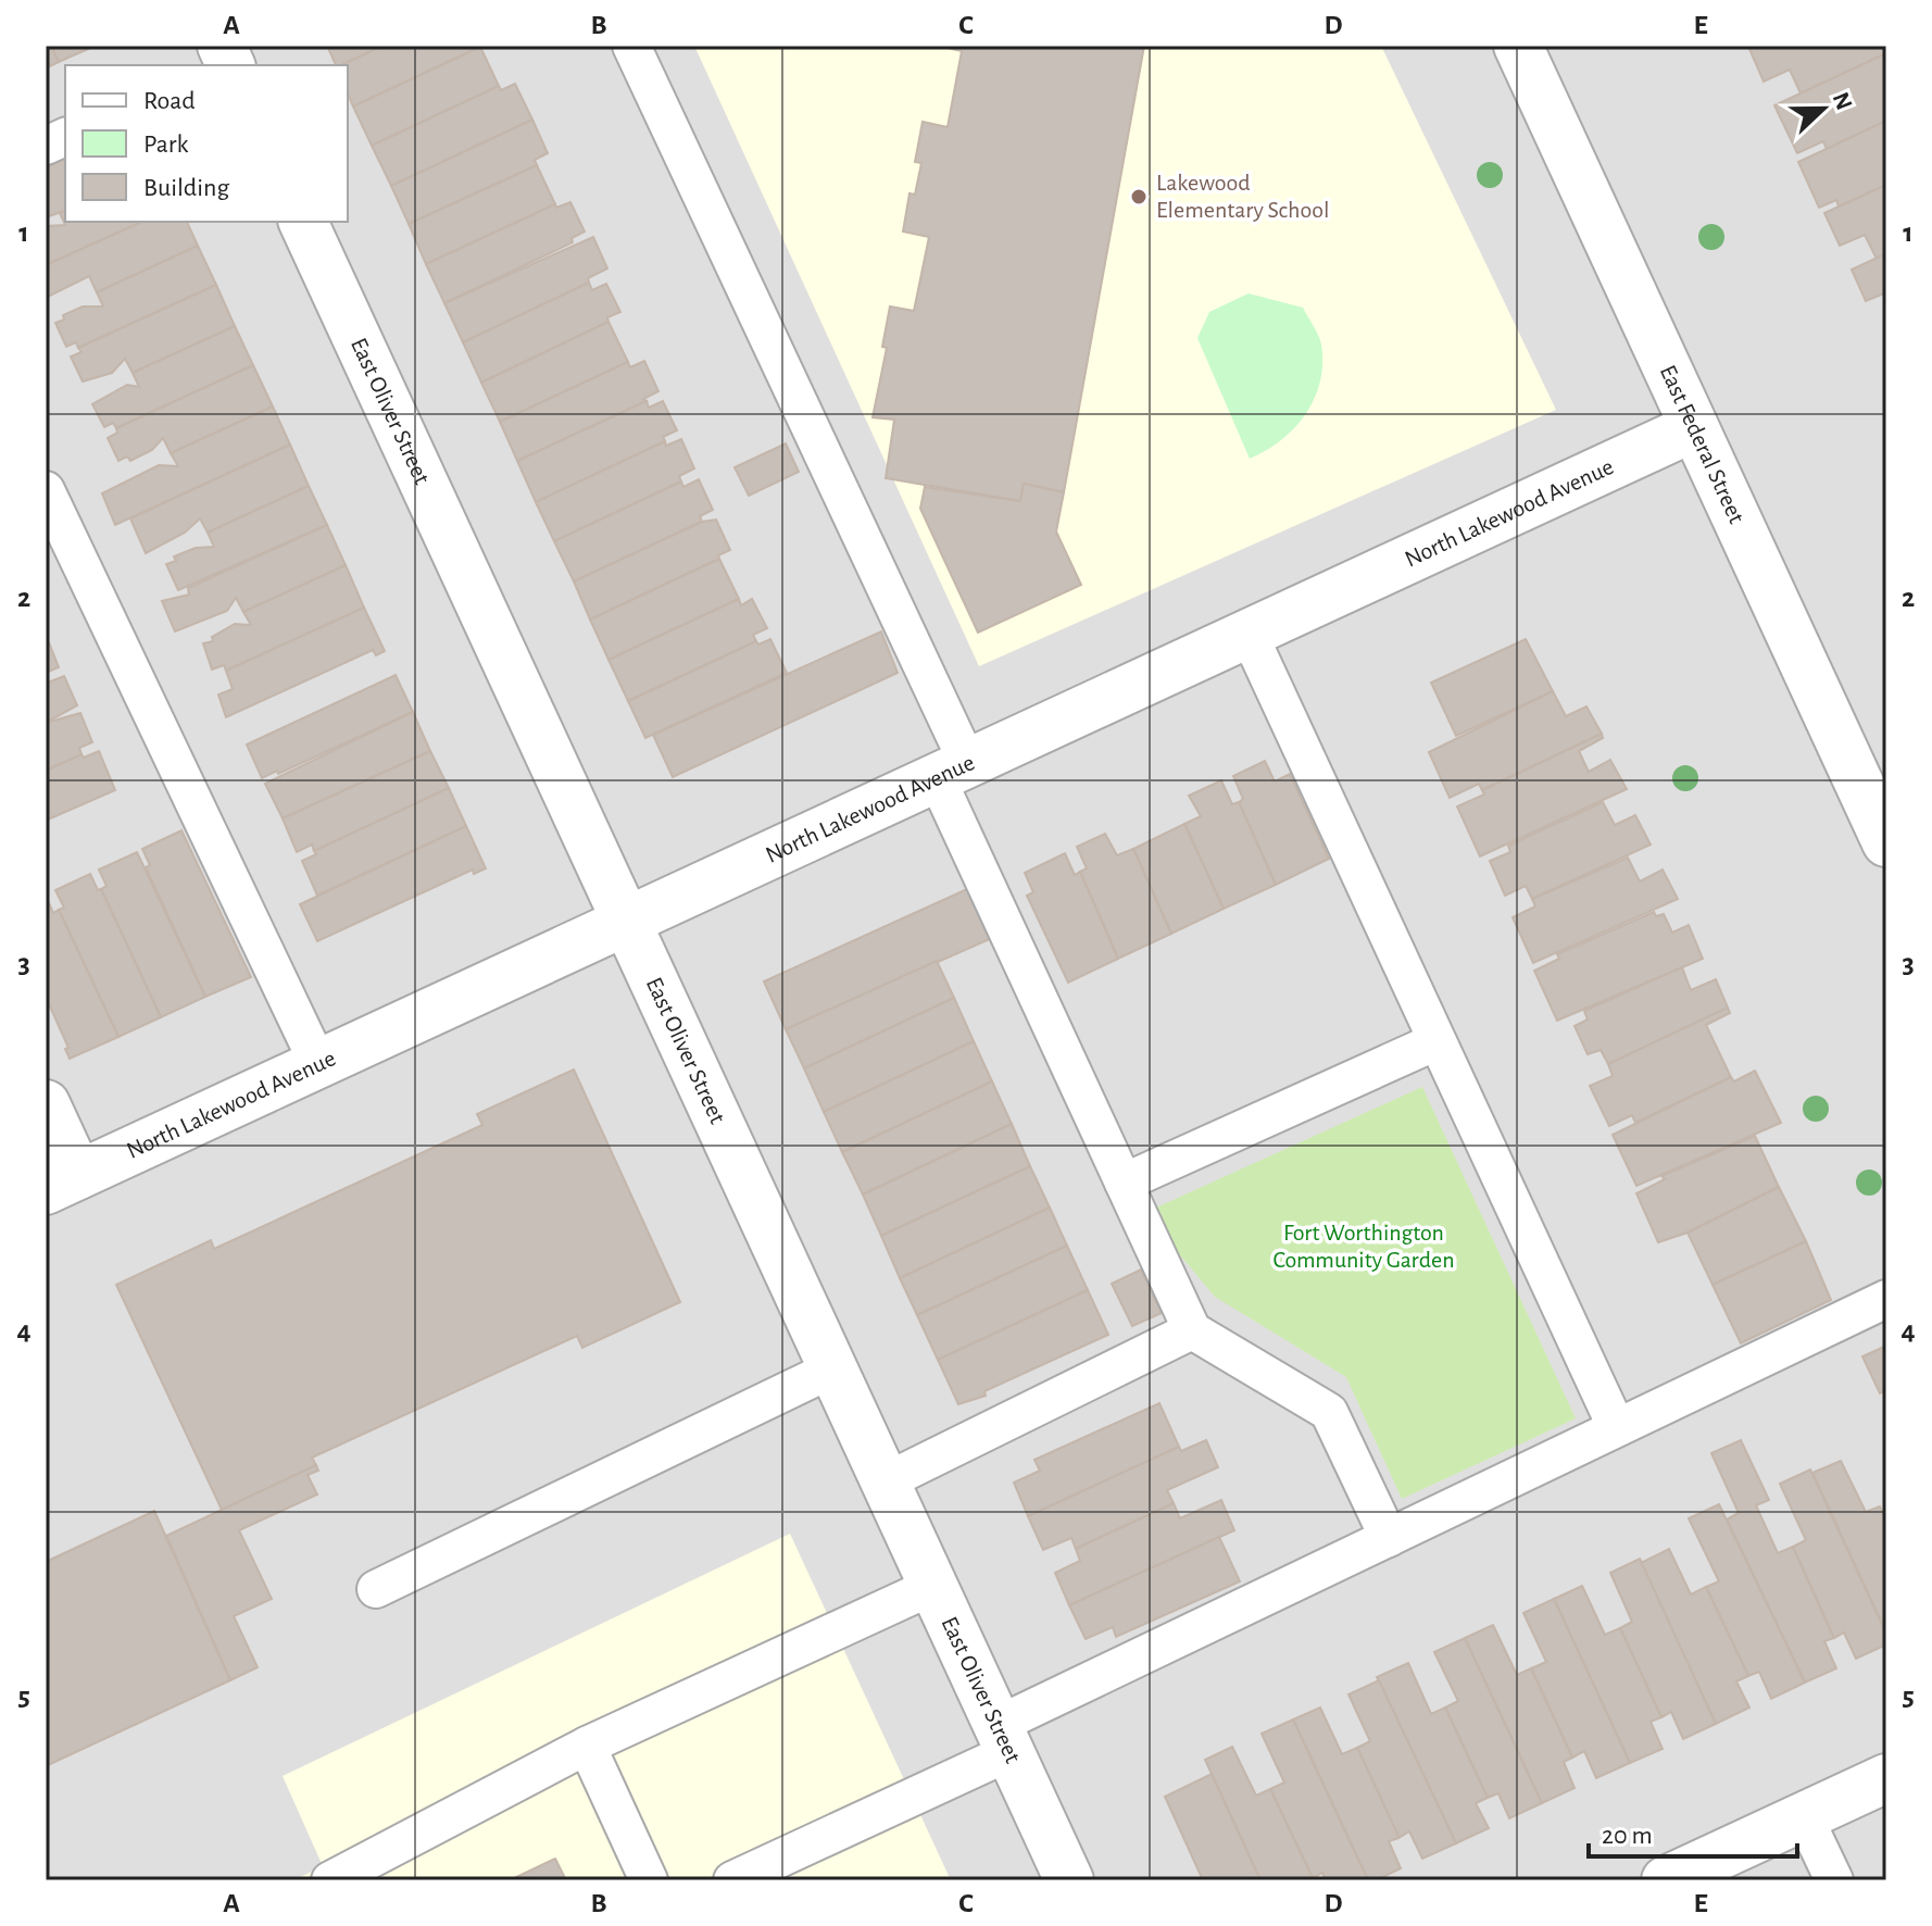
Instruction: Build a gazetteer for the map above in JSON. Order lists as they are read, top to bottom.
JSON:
{
  "streets": {
    "street": ["East Oliver Street", "East Federal Street", "North Lakewood Avenue"]
  },
  "crossings": [
    ["East Oliver Street", "North Lakewood Avenue"],
    ["East Federal Street", "North Lakewood Avenue"]
  ],
  "parks": ["Fort Worthington Community Garden"],
  "places": ["Lakewood Elementary School"],
  "legend": ["Road", "Park", "Building"],
  "scale_bar": "20 m",
  "north": "right",
  "grid": {
    "columns": [
      "A",
      "B",
      "C",
      "D",
      "E"
    ],
    "rows": [
      "1",
      "2",
      "3",
      "4",
      "5"
    ]
  }
}
